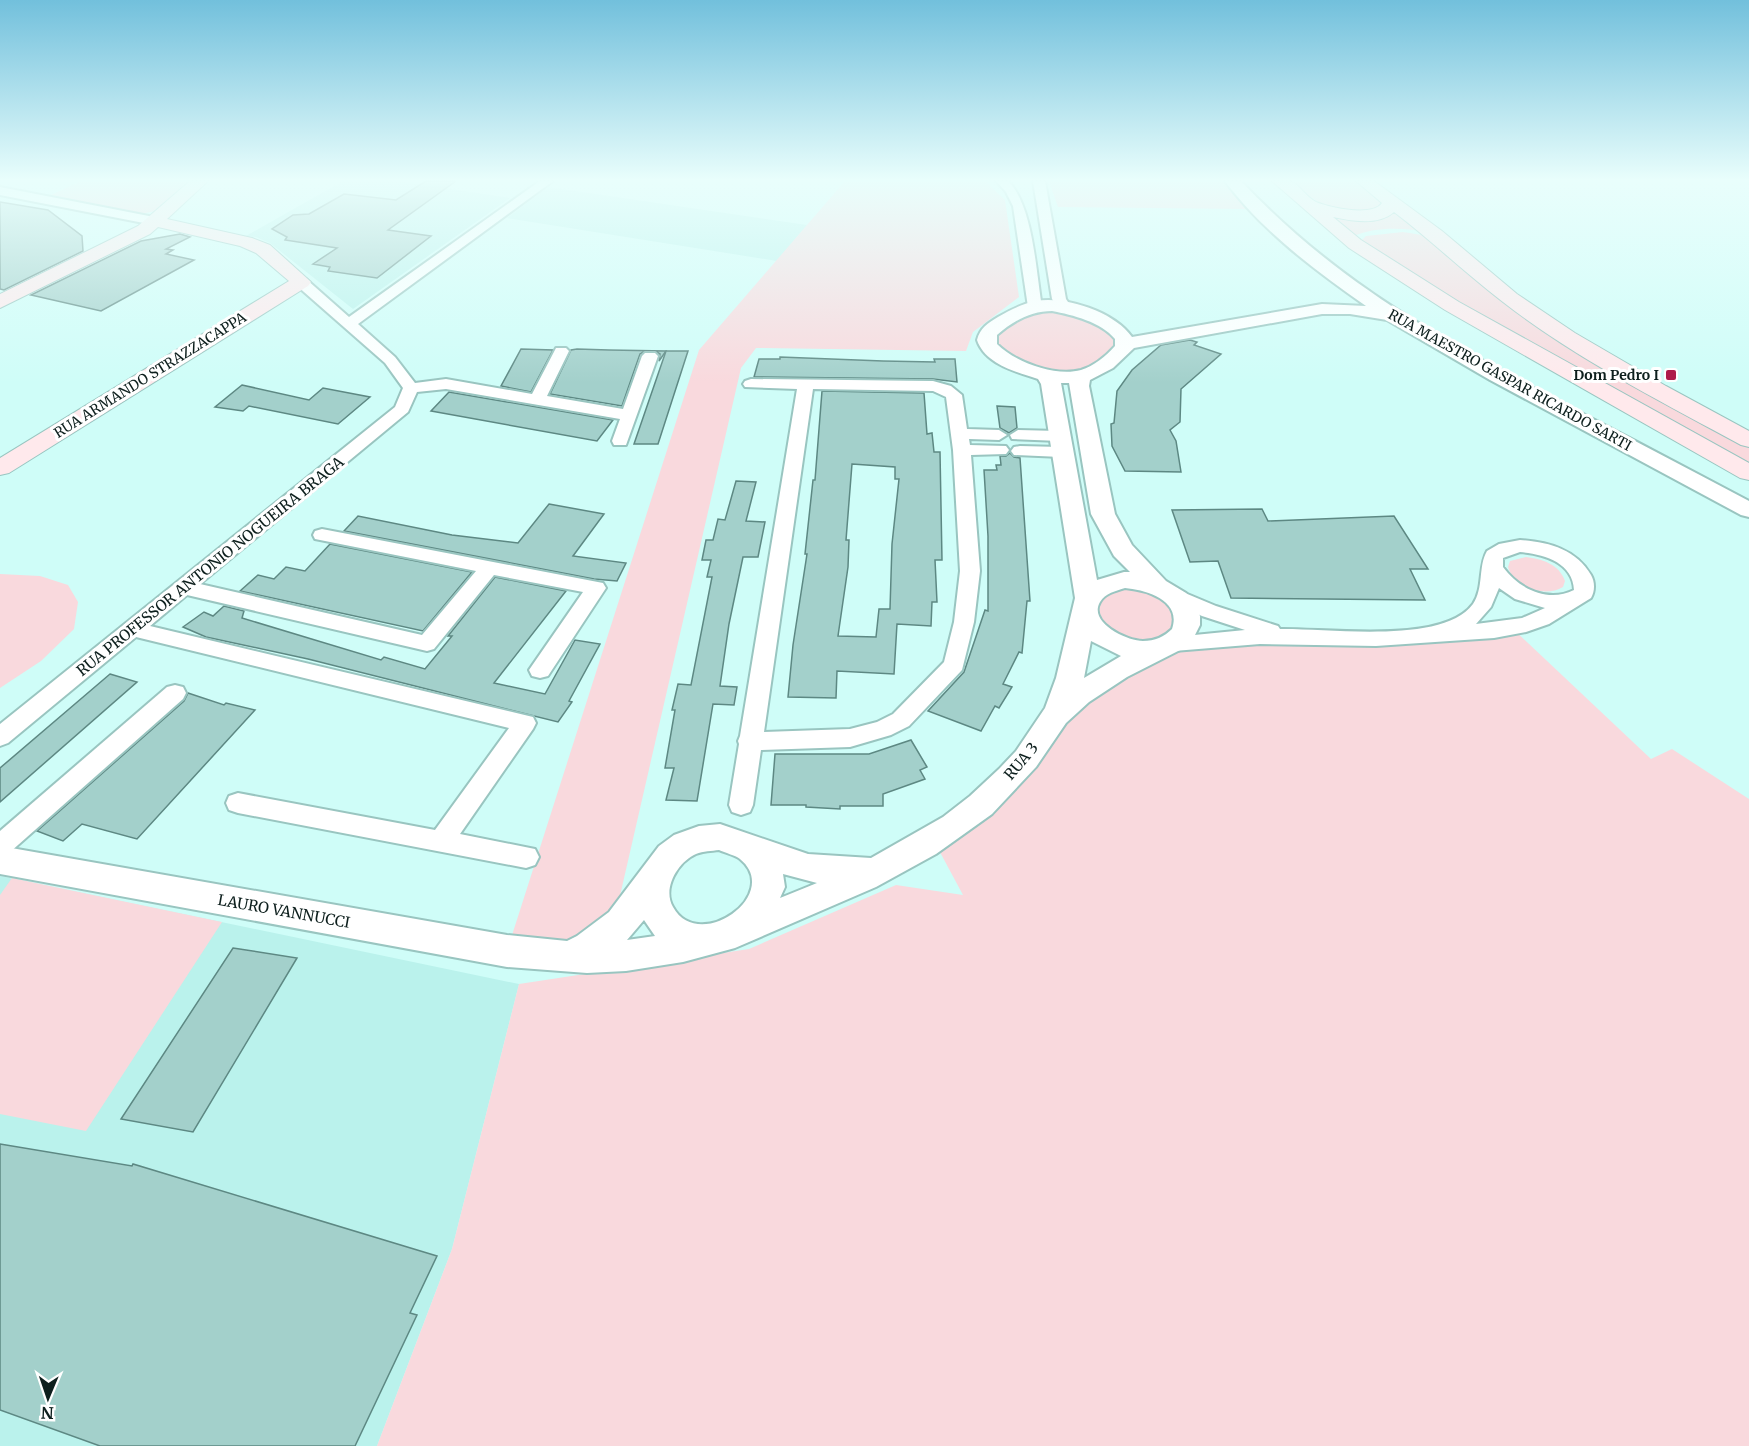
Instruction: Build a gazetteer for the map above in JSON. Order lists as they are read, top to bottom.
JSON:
{
  "streets": {
    "main road": ["RUA ARMANDO STRAZZACAPPA"],
    "street": [
      "RUA MAESTRO GASPAR RICARDO SARTI",
      "RUA PROFESSOR ANTONIO NOGUEIRA BRAGA",
      "RUA 3",
      "LAURO VANNUCCI"
    ]
  },
  "crossings": [
    ["RUA 3", "LAURO VANNUCCI"]
  ],
  "places": {
    "transit": ["Dom Pedro I"]
  },
  "north": "bottom"
}
